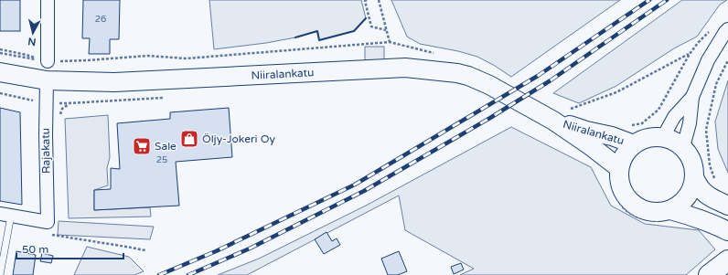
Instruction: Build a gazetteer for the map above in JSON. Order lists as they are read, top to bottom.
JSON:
{
  "streets": {
    "main road": ["Niiralankatu"],
    "street": ["Rajakatu"]
  },
  "crossings": [
    ["Niiralankatu", "Rajakatu"]
  ],
  "places": {
    "shop": ["Öljy-Jokeri Oy"],
    "supermarket": ["Sale"]
  },
  "house_numbers": ["26", "25"],
  "scale_bar": "50 m",
  "north": "bottom"
}
